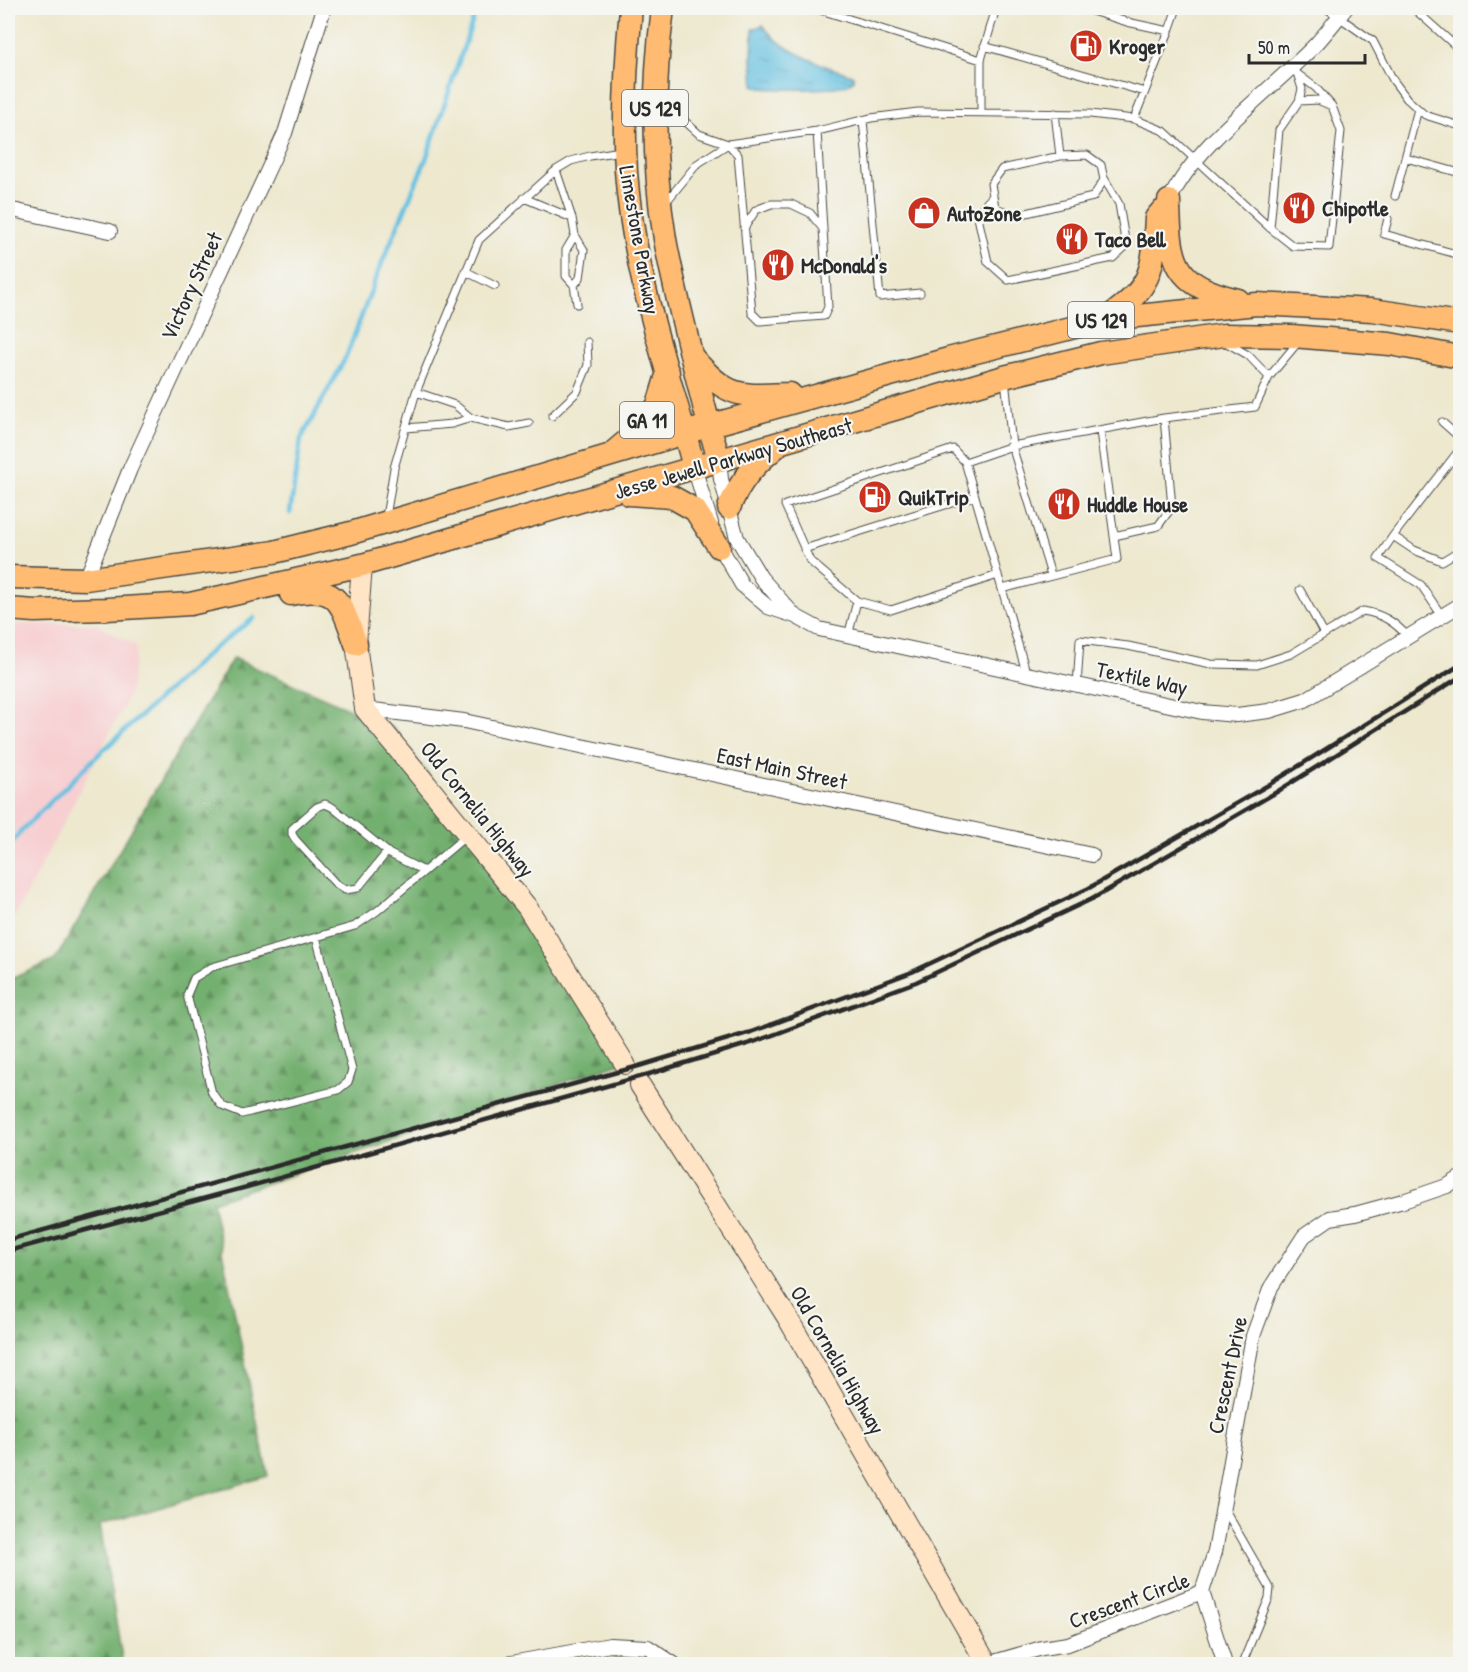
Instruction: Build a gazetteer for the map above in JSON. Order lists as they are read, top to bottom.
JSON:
{
  "streets": {
    "main road": [
      "US 129",
      "Limestone Parkway",
      "GA 11",
      "Jesse Jewell Parkway Southeast"
    ],
    "street": [
      "Victory Street",
      "Textile Way",
      "East Main Street",
      "Old Cornelia Highway",
      "Crescent Drive",
      "Crescent Circle"
    ]
  },
  "crossings": [
    ["US 129", "Limestone Parkway"],
    ["US 129", "Jesse Jewell Parkway Southeast"],
    ["Limestone Parkway", "GA 11"],
    ["Limestone Parkway", "Jesse Jewell Parkway Southeast"],
    ["Limestone Parkway", "Textile Way"],
    ["Victory Street", "Jesse Jewell Parkway Southeast"],
    ["GA 11", "Jesse Jewell Parkway Southeast"],
    ["Jesse Jewell Parkway Southeast", "Textile Way"],
    ["East Main Street", "Old Cornelia Highway"],
    ["Old Cornelia Highway", "Crescent Circle"],
    ["Crescent Drive", "Crescent Circle"]
  ],
  "places": {
    "fuel station": ["Kroger", "QuikTrip"],
    "restaurant": [
      "Chipotle",
      "Taco Bell",
      "McDonald's",
      "Huddle House"
    ],
    "shop": ["AutoZone"]
  },
  "scale_bar": "50 m"
}
